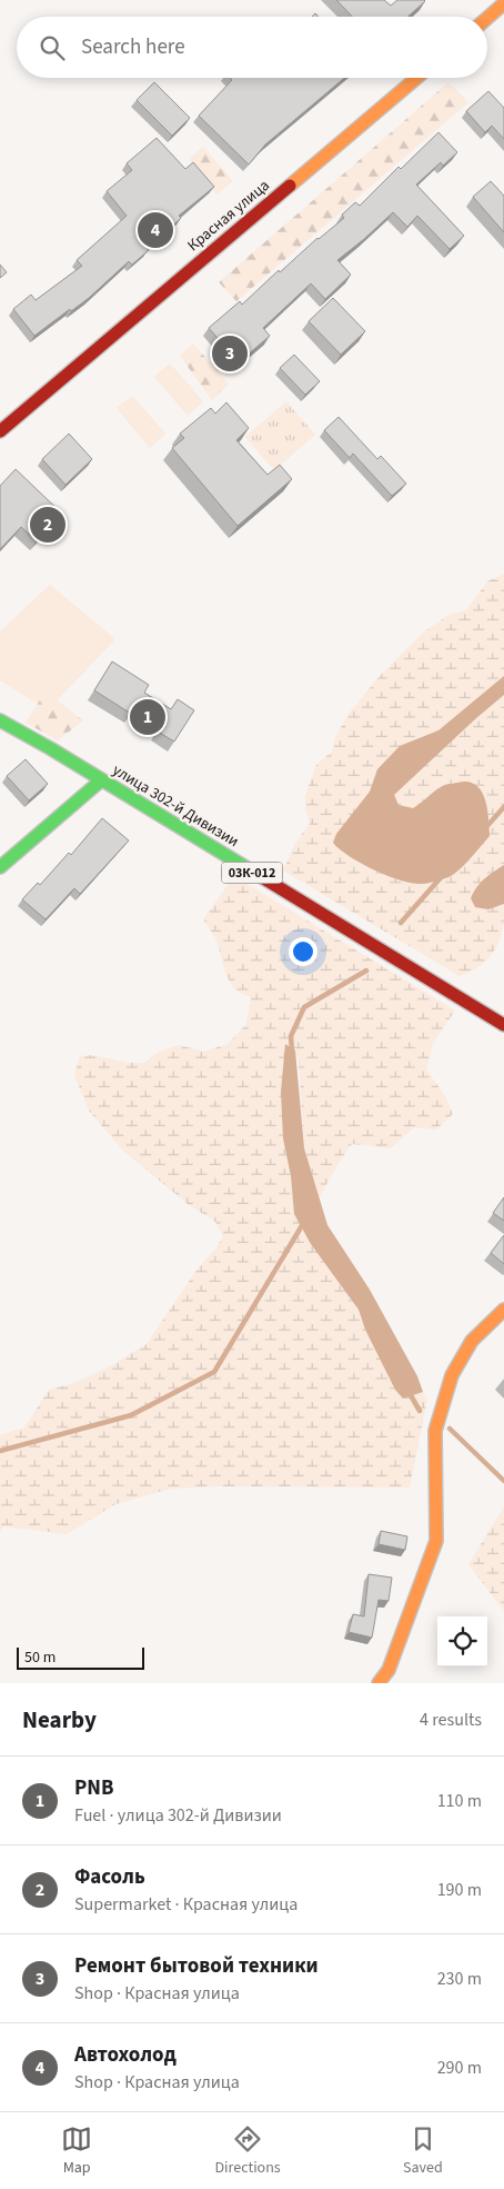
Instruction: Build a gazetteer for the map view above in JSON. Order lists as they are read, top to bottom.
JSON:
{
  "streets": {
    "street": ["Красная улица", "улица 302-й Дивизии", "03К-012"]
  },
  "scale_bar": "50 m",
  "page": {
    "search": "Search here",
    "pins": [
      "4",
      "3",
      "2",
      "1"
    ],
    "scale": "50 m",
    "heading": ["Nearby", "4 results"],
    "list": [
      {
        "mark": "1",
        "name": "PNB",
        "note": "Fuel · улица 302-й Дивизии",
        "value": "110 m"
      },
      {
        "mark": "2",
        "name": "Фасоль",
        "note": "Supermarket · Красная улица",
        "value": "190 m"
      },
      {
        "mark": "3",
        "name": "Ремонт бытовой техники",
        "note": "Shop · Красная улица",
        "value": "230 m"
      },
      {
        "mark": "4",
        "name": "Автохолод",
        "note": "Shop · Красная улица",
        "value": "290 m"
      }
    ],
    "nav": ["Map", "Directions", "Saved"]
  }
}
